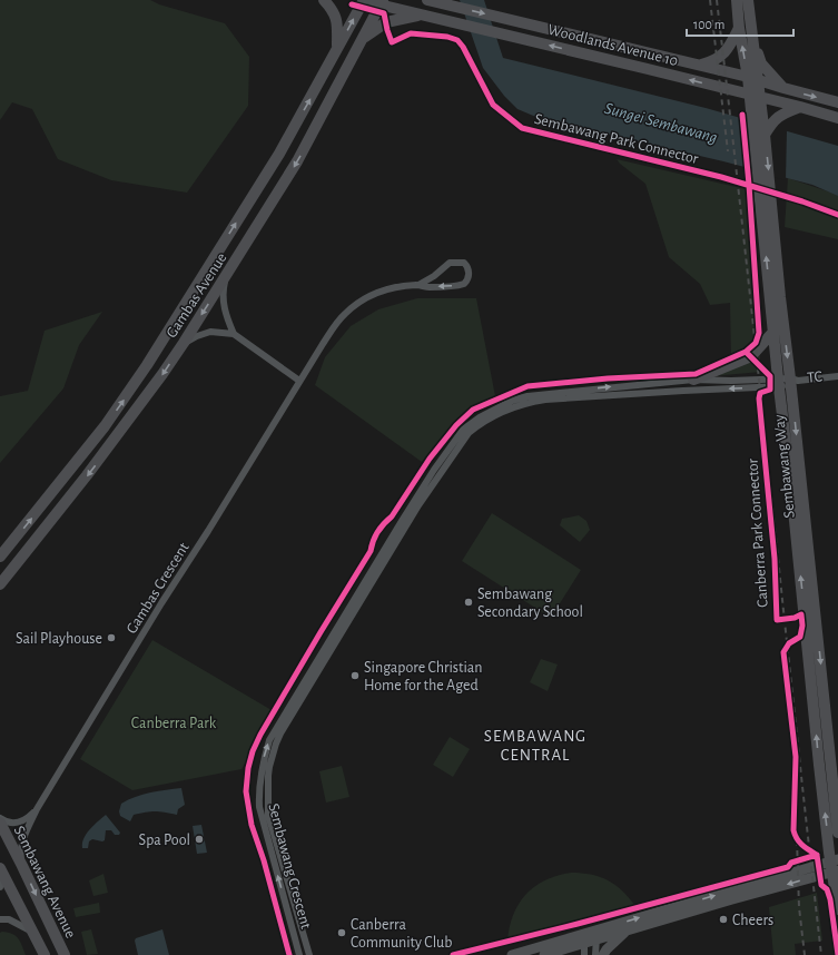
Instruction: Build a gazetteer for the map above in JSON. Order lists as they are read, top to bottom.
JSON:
{
  "streets": {
    "main road": [
      "Woodlands Avenue 10",
      "Gambas Avenue",
      "Sembawang Way",
      "Sembawang Avenue"
    ],
    "street": ["Gambas Crescent", "Sembawang Crescent"],
    "cycle path": ["Sembawang Park Connector", "Canberra Park Connector"]
  },
  "crossings": [
    ["Woodlands Avenue 10", "Gambas Avenue"],
    ["Woodlands Avenue 10", "Sembawang Way"],
    ["Sembawang Way", "Sembawang Crescent"],
    ["Gambas Crescent", "Sembawang Avenue"]
  ],
  "districts": ["SEMBAWANG CENTRAL"],
  "water": ["Sungei Sembawang"],
  "parks": ["Canberra Park"],
  "places": [
    "Sembawang Secondary School",
    "Sail Playhouse",
    "Singapore Christian Home for the Aged",
    "Spa Pool",
    "Cheers",
    "Canberra Community Club"
  ],
  "scale_bar": "100 m"
}
